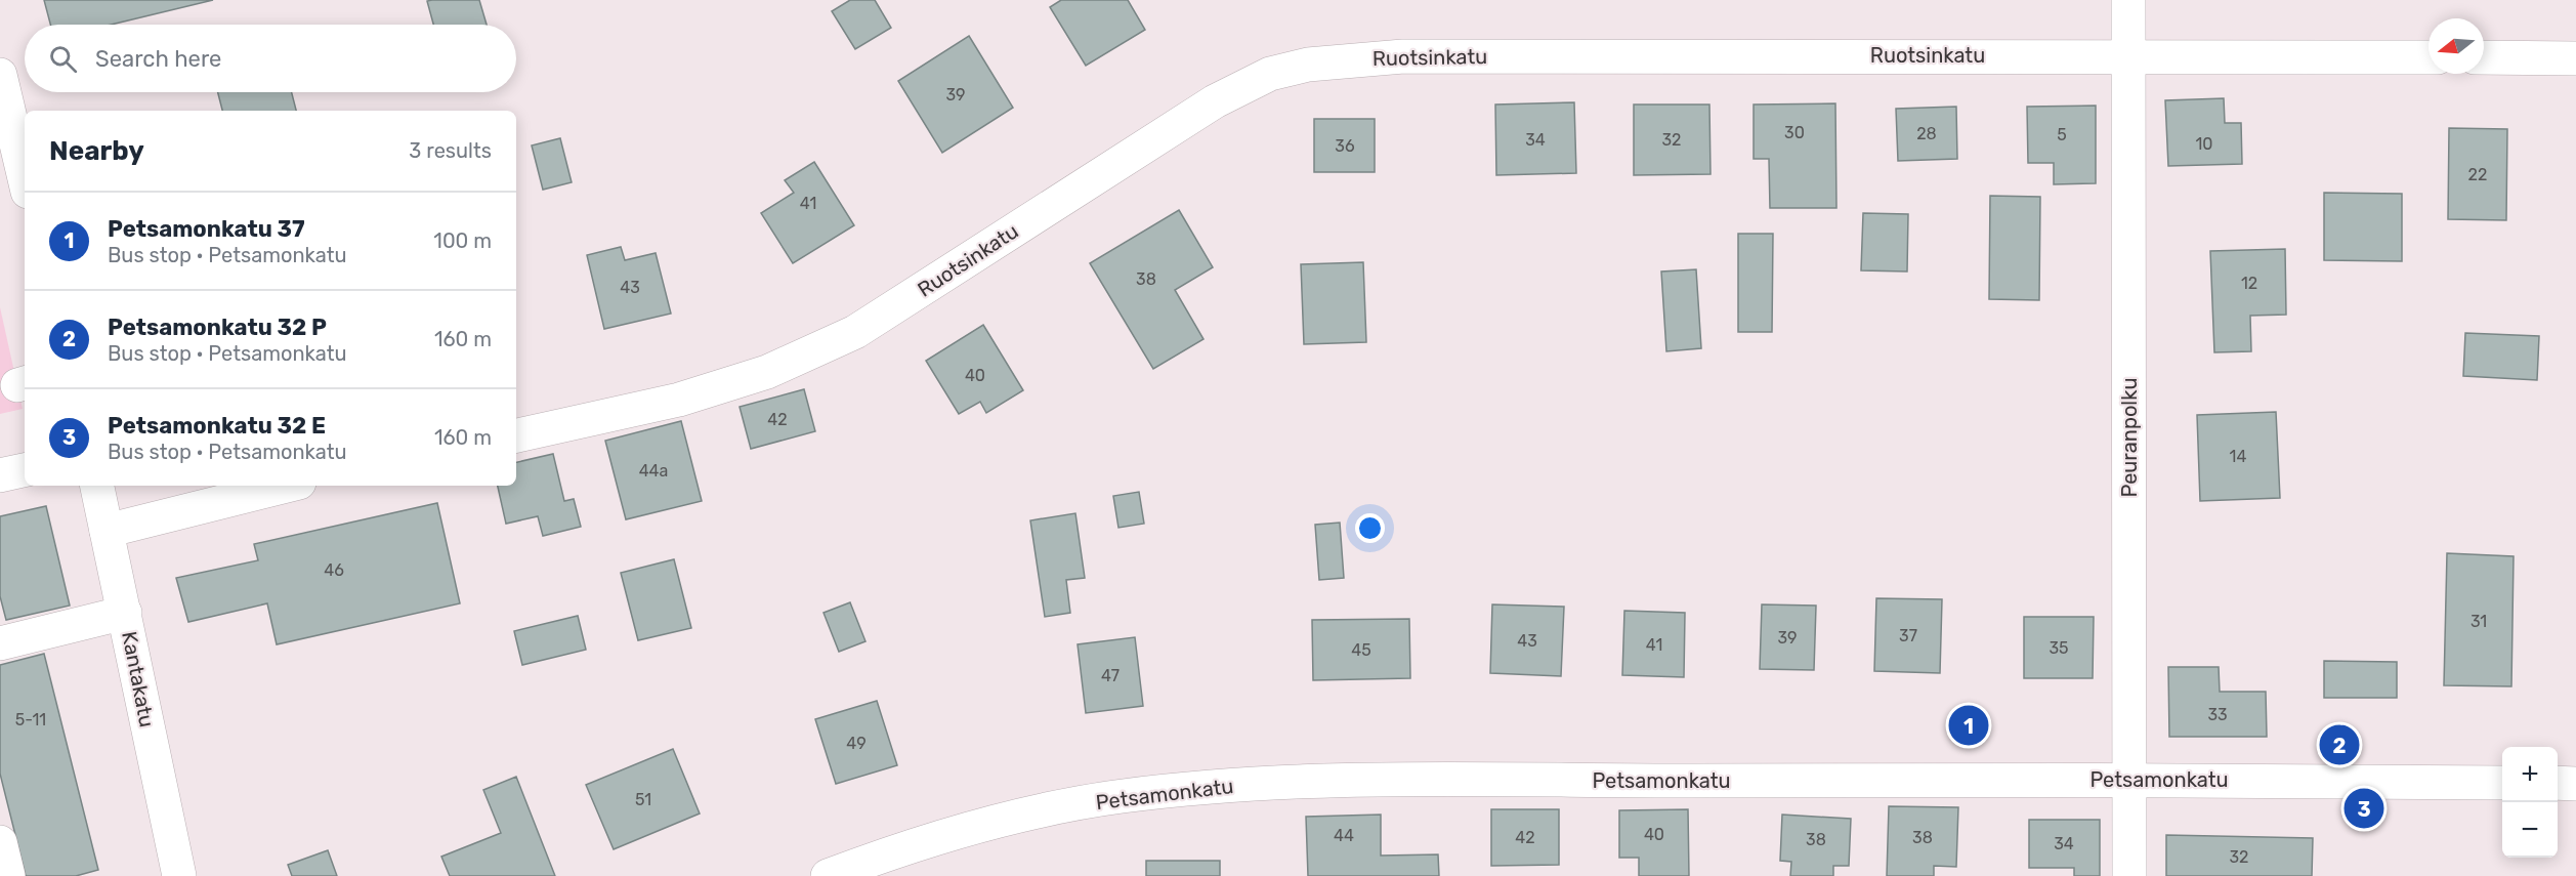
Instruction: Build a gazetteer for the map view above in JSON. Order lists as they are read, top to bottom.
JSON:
{
  "streets": {
    "street": [
      "Ruotsinkatu",
      "Peuranpolku",
      "Kantakatu",
      "Petsamonkatu"
    ]
  },
  "crossings": [
    ["Ruotsinkatu", "Peuranpolku"],
    ["Peuranpolku", "Petsamonkatu"]
  ],
  "house_numbers": [
    "39",
    "30",
    "28",
    "5",
    "34",
    "32",
    "10",
    "36",
    "22",
    "41",
    "38",
    "12",
    "43",
    "40",
    "42",
    "14",
    "44a",
    "46",
    "31",
    "37",
    "39",
    "43",
    "41",
    "35",
    "45",
    "47",
    "33",
    "5-11",
    "49",
    "51",
    "40",
    "44",
    "42",
    "38",
    "38",
    "34",
    "32"
  ],
  "north": "left",
  "page": {
    "search": "Search here",
    "heading": ["Nearby", "3 results"],
    "list": [
      {
        "mark": "1",
        "name": "Petsamonkatu 37",
        "note": "Bus stop · Petsamonkatu",
        "value": "100 m"
      },
      {
        "mark": "2",
        "name": "Petsamonkatu 32 P",
        "note": "Bus stop · Petsamonkatu",
        "value": "160 m"
      },
      {
        "mark": "3",
        "name": "Petsamonkatu 32 E",
        "note": "Bus stop · Petsamonkatu",
        "value": "160 m"
      }
    ],
    "pins": ["1", "2", "3"],
    "map_buttons": ["+", "−"]
  }
}
